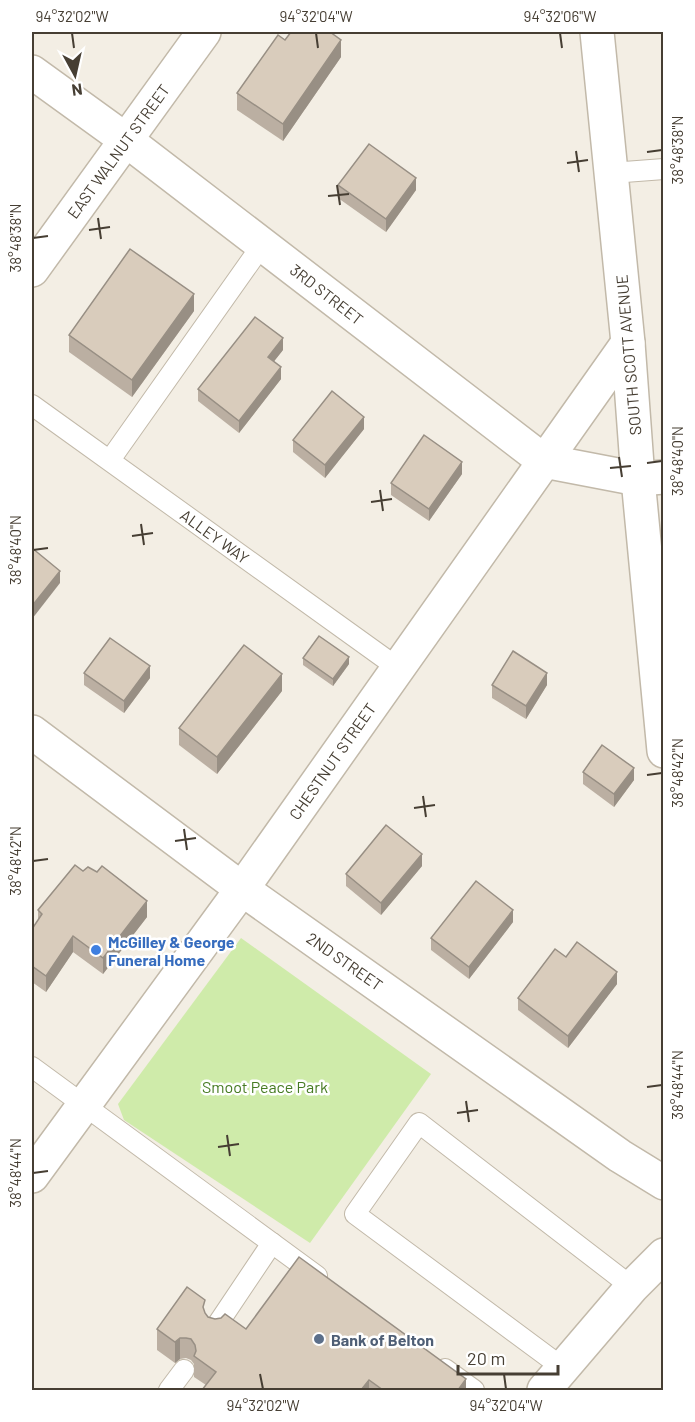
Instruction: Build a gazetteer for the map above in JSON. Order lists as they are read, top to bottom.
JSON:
{
  "streets": {
    "street": [
      "EAST WALNUT STREET",
      "3RD STREET",
      "SOUTH SCOTT AVENUE",
      "CHESTNUT STREET",
      "2ND STREET"
    ],
    "lane": ["ALLEY WAY"]
  },
  "crossings": [
    ["EAST WALNUT STREET", "3RD STREET"],
    ["3RD STREET", "SOUTH SCOTT AVENUE"],
    ["3RD STREET", "CHESTNUT STREET"],
    ["SOUTH SCOTT AVENUE", "CHESTNUT STREET"],
    ["ALLEY WAY", "CHESTNUT STREET"],
    ["CHESTNUT STREET", "2ND STREET"]
  ],
  "parks": ["Smoot Peace Park"],
  "places": ["McGilley & George Funeral Home", "Bank of Belton"],
  "scale_bar": "20 m",
  "north": "bottom",
  "coordinates": [
    "94°32'02\"W",
    "94°32'04\"W",
    "94°32'06\"W",
    "38°48'38\"N",
    "38°48'40\"N",
    "38°48'42\"N",
    "38°48'44\"N"
  ]
}
